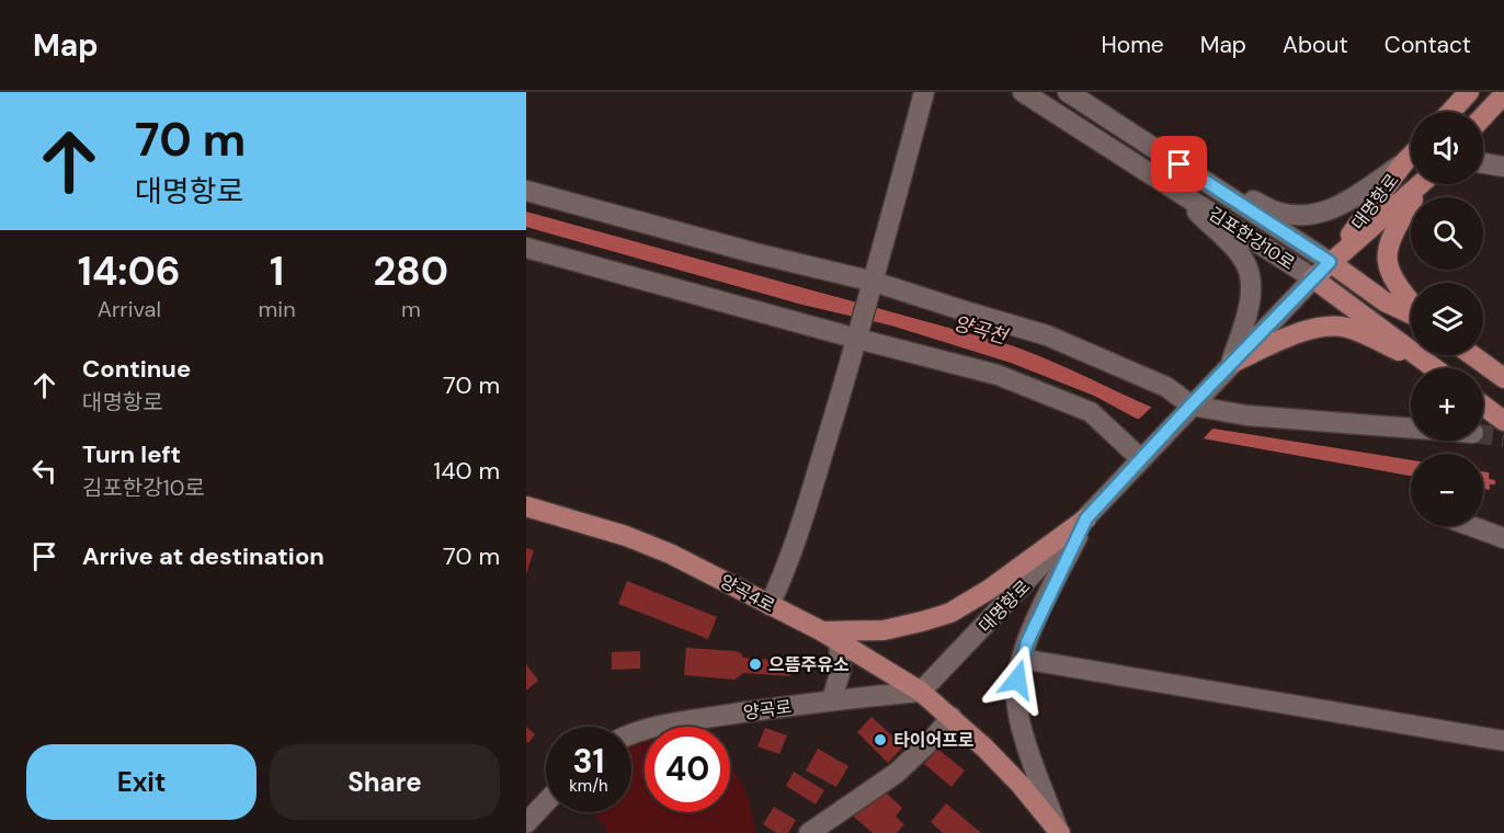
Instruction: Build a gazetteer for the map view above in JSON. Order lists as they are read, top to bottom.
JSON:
{
  "streets": {
    "main road": ["대명항로", "양곡4로"],
    "street": ["김포한강10로", "양곡로"]
  },
  "crossings": [
    ["대명항로", "김포한강10로"],
    ["대명항로", "양곡4로"],
    ["대명항로", "양곡로"],
    ["양곡4로", "양곡로"]
  ],
  "water": ["양곡천"],
  "places": ["으뜸주유소", "타이어프로"],
  "page": {
    "header": "Map",
    "nav": [
      "Home",
      "Map",
      "About",
      "Contact"
    ],
    "turn": ["70 m", "대명항로"],
    "map_buttons": ["+", "−"],
    "eta": [
      "14:06",
      "Arrival",
      "1",
      "min",
      "280",
      "m"
    ],
    "list": [
      {
        "name": "Continue",
        "note": "대명항로",
        "value": "70 m"
      },
      {
        "name": "Turn left",
        "note": "김포한강10로",
        "value": "140 m"
      },
      {
        "name": "Arrive at destination",
        "value": "70 m"
      }
    ],
    "speed": "31 km/h",
    "limit": "40",
    "buttons": ["Exit", "Share"]
  }
}
